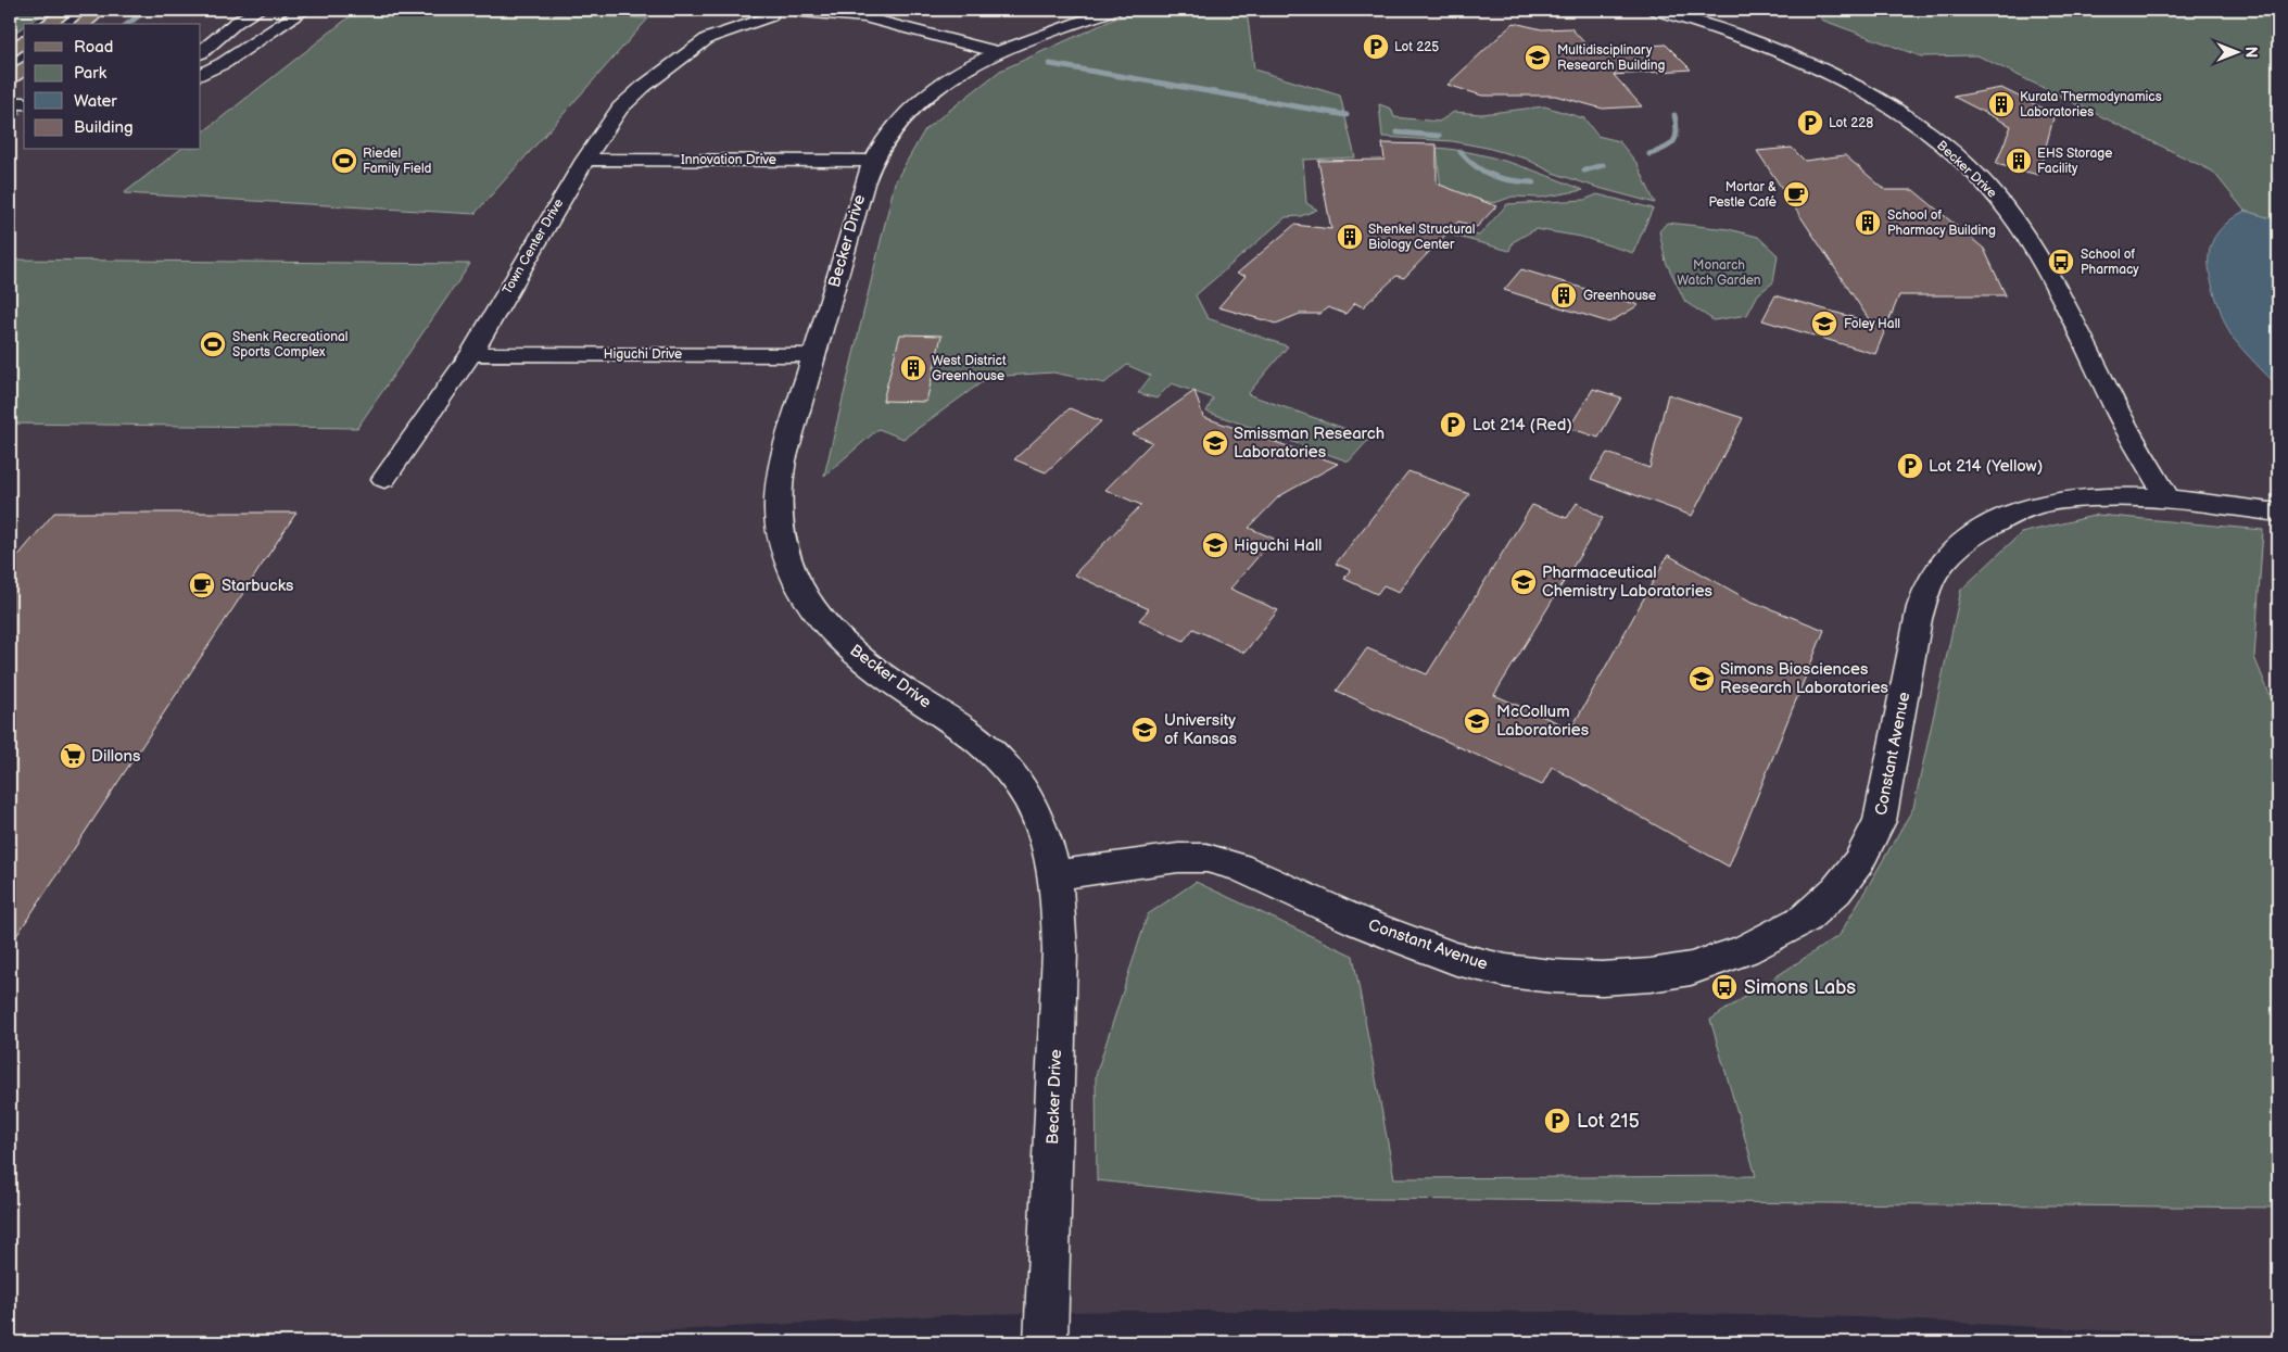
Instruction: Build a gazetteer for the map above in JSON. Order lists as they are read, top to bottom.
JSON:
{
  "streets": {
    "street": [
      "Innovation Drive",
      "Becker Drive",
      "Town Center Drive",
      "Higuchi Drive",
      "Constant Avenue"
    ]
  },
  "crossings": [
    ["Innovation Drive", "Becker Drive"],
    ["Innovation Drive", "Town Center Drive"],
    ["Becker Drive", "Higuchi Drive"],
    ["Becker Drive", "Constant Avenue"],
    ["Town Center Drive", "Higuchi Drive"]
  ],
  "parks": ["Monarch Watch Garden"],
  "places": {
    "parking": [
      "Lot 225",
      "Lot 228",
      "Lot 214 (Red)",
      "Lot 214 (Yellow)",
      "Lot 215"
    ],
    "school or university": [
      "Multidisciplinary Research Building",
      "Foley Hall",
      "Smissman Research Laboratories",
      "Higuchi Hall",
      "Pharmaceutical Chemistry Laboratories",
      "Simons Biosciences Research Laboratories",
      "McCollum Laboratories",
      "University of Kansas"
    ],
    "building": [
      "Kurata Thermodynamics Laboratories",
      "EHS Storage Facility",
      "School of Pharmacy Building",
      "Shenkel Structural Biology Center",
      "Greenhouse",
      "West District Greenhouse"
    ],
    "sports": ["Riedel Family Field", "Shenk Recreational Sports Complex"],
    "cafe": ["Mortar & Pestle Café", "Starbucks"],
    "bus stop": ["School of Pharmacy", "Simons Labs"],
    "supermarket": ["Dillons"]
  },
  "legend": [
    "Road",
    "Park",
    "Water",
    "Building"
  ],
  "north": "right"
}
